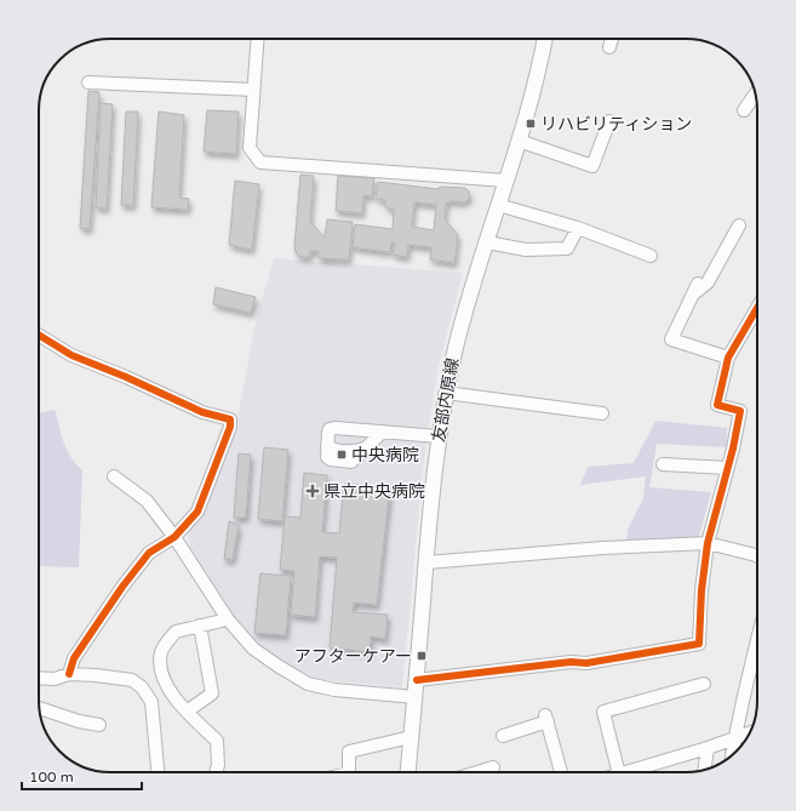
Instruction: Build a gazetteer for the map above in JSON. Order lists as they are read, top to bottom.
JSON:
{
  "streets": {
    "main road": ["友部内原線"]
  },
  "places": {
    "transit": ["リハビリティション", "中央病院", "アフターケアー"],
    "health": ["県立中央病院"]
  },
  "scale_bar": "100 m"
}
